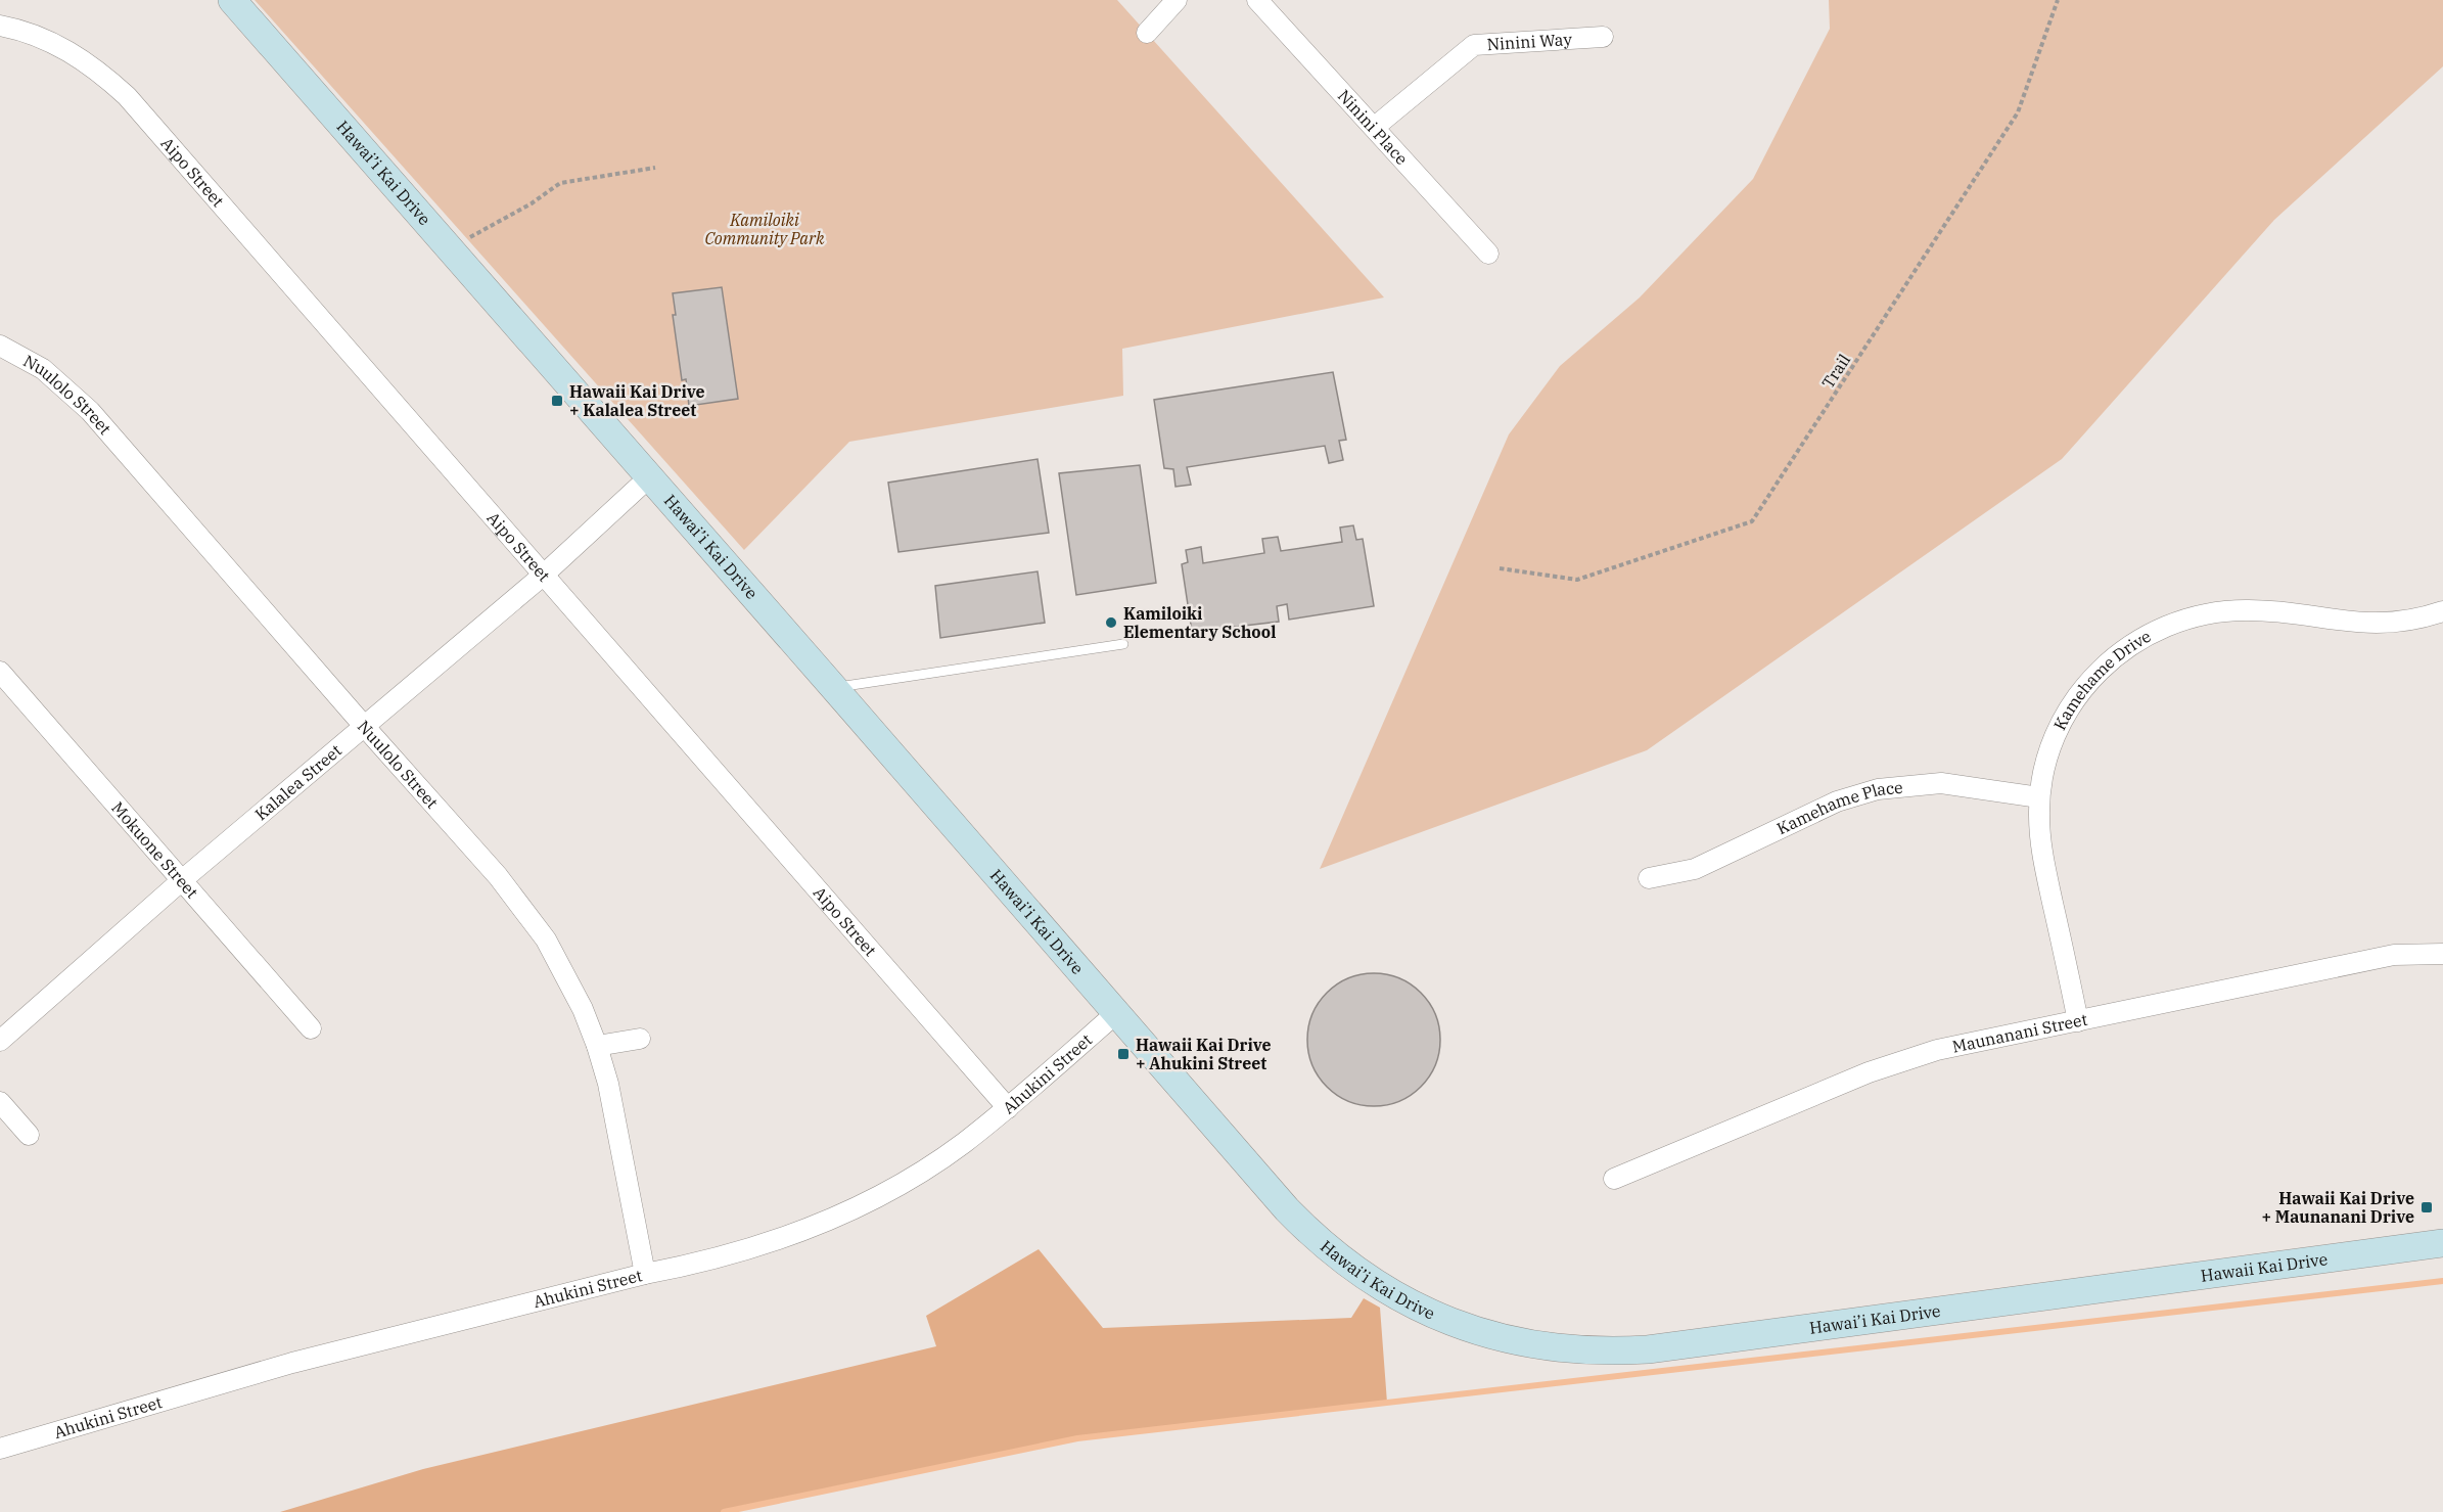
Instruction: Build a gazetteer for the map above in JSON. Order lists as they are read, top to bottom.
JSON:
{
  "streets": {
    "main road": ["Hawai’i Kai Drive", "Hawaii Kai Drive"],
    "street": [
      "Ninini Way",
      "Ninini Place",
      "Aipo Street",
      "Nuulolo Street",
      "Kamehame Drive",
      "Kalalea Street",
      "Kamehame Place",
      "Mokuone Street",
      "Maunanani Street",
      "Ahukini Street"
    ],
    "path": ["Trail"]
  },
  "crossings": [
    ["Ninini Way", "Ninini Place"],
    ["Aipo Street", "Kalalea Street"],
    ["Aipo Street", "Ahukini Street"],
    ["Hawai’i Kai Drive", "Kalalea Street"],
    ["Hawai’i Kai Drive", "Ahukini Street"],
    ["Hawai’i Kai Drive", "Hawaii Kai Drive"],
    ["Nuulolo Street", "Kalalea Street"],
    ["Nuulolo Street", "Ahukini Street"],
    ["Kamehame Drive", "Kamehame Place"],
    ["Kamehame Drive", "Maunanani Street"],
    ["Kalalea Street", "Mokuone Street"]
  ],
  "parks": ["Kamiloiki Community Park"],
  "places": {
    "transit": ["Hawaii Kai Drive + Kalalea Street", "Hawaii Kai Drive + Ahukini Street", "Hawaii Kai Drive + Maunanani Drive"],
    "other": ["Kamiloiki Elementary School"]
  }
}
